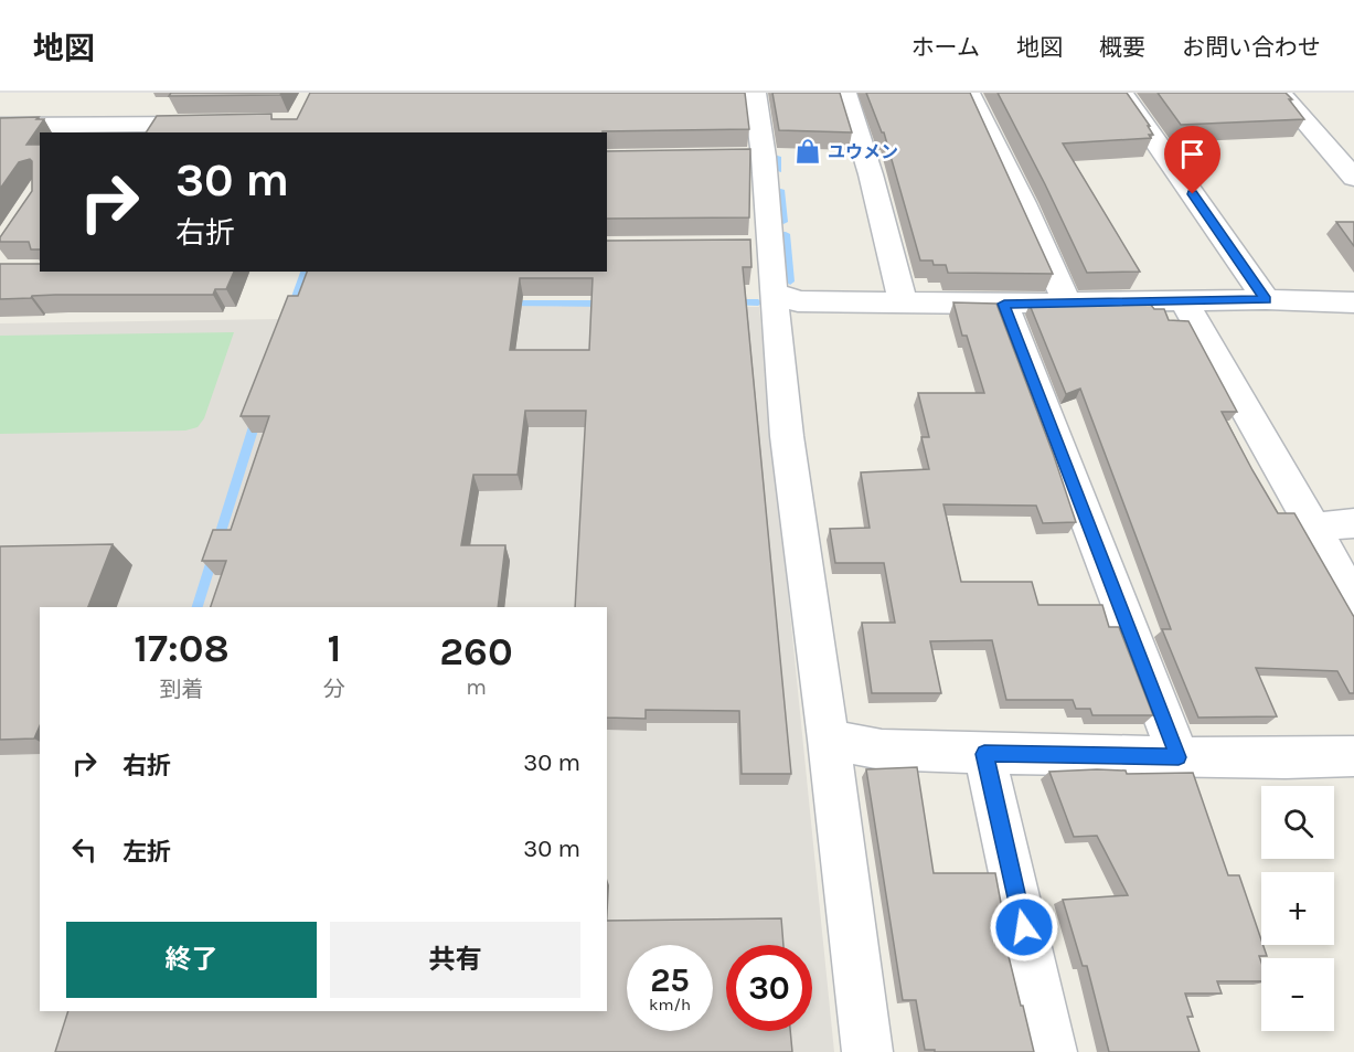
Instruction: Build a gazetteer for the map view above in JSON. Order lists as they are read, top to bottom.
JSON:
{
  "places": {
    "shop": ["ユウメン"]
  },
  "page": {
    "header": "地図",
    "nav": [
      "ホーム",
      "地図",
      "概要",
      "お問い合わせ"
    ],
    "turn": ["30 m", "右折"],
    "eta": [
      "17:08",
      "到着",
      "1",
      "分",
      "260",
      "m"
    ],
    "list": [
      {
        "name": "右折",
        "value": "30 m"
      },
      {
        "name": "左折",
        "value": "30 m"
      }
    ],
    "map_buttons": ["+", "−"],
    "buttons": ["終了", "共有"],
    "speed": "25 km/h",
    "limit": "30"
  }
}
